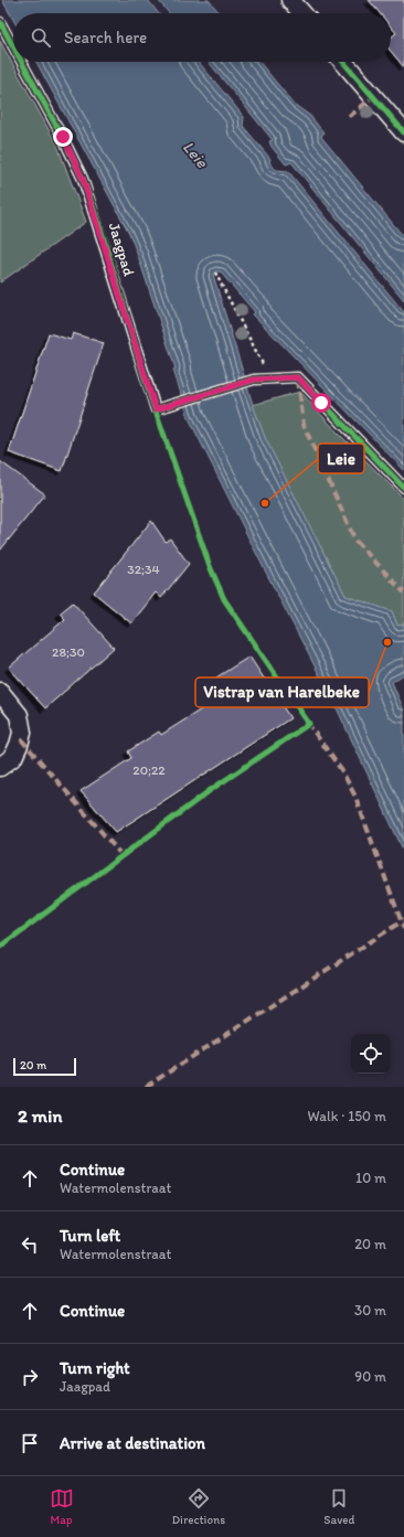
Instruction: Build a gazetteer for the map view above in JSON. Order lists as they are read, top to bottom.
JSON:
{
  "streets": {
    "lane": ["Jaagpad"]
  },
  "water": ["Leie"],
  "places": ["Leie", "Vistrap van Harelbeke"],
  "house_numbers": ["32;34", "28;30", "20;22"],
  "scale_bar": "20 m",
  "page": {
    "search": "Search here",
    "scale": "20 m",
    "heading": ["2 min", "Walk · 150 m"],
    "list": [
      ["Continue", "Watermolenstraat", "10 m"],
      ["Turn left", "Watermolenstraat", "20 m"],
      ["Continue", "30 m"],
      ["Turn right", "Jaagpad", "90 m"],
      "Arrive at destination"
    ],
    "nav": ["Map", "Directions", "Saved"]
  }
}
